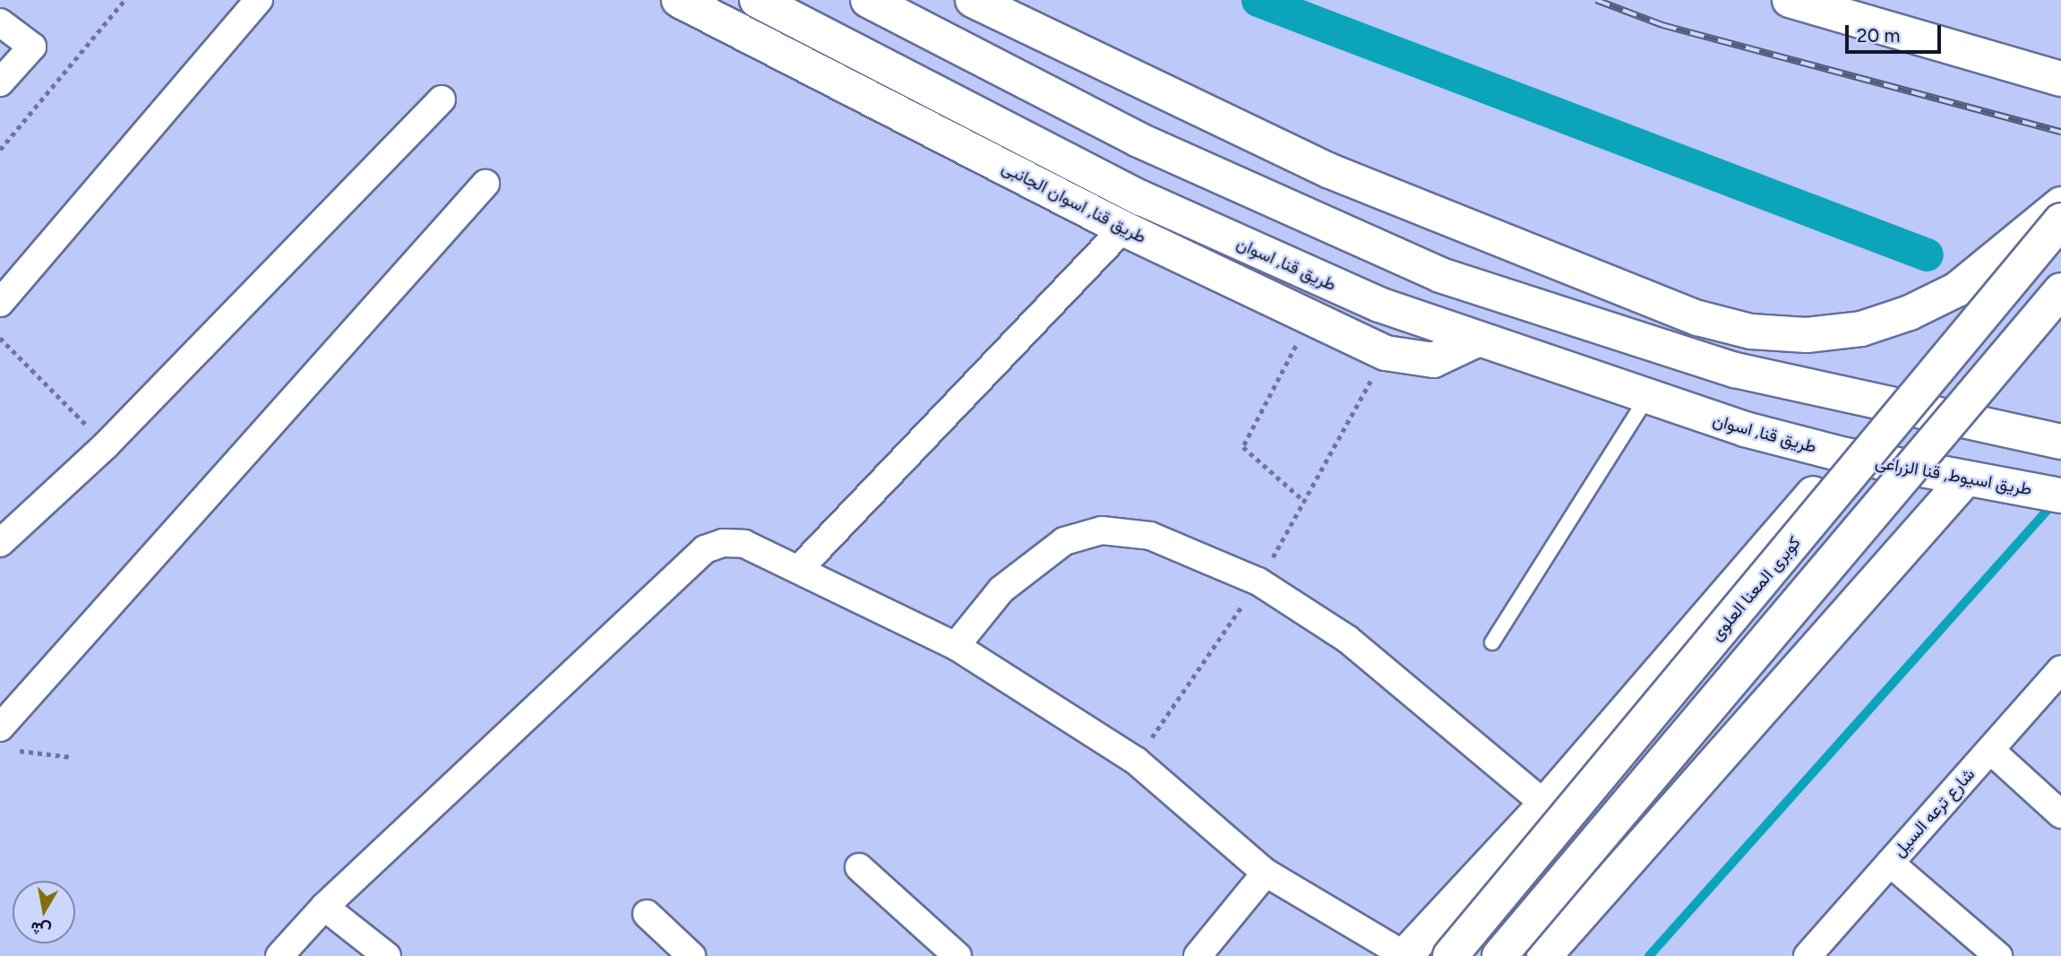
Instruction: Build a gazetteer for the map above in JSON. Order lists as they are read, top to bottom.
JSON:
{
  "streets": {
    "main road": [
      "طريق قنا, اسوان الجانبى",
      "طريق قنا, اسوان",
      "طريق اسيوط, قنا الزراعى",
      "كوبرى المعنا العلوى"
    ],
    "street": ["شارع ترعه السيل"]
  },
  "crossings": [
    ["طريق قنا, اسوان الجانبى", "طريق قنا, اسوان"],
    ["طريق قنا, اسوان", "طريق اسيوط, قنا الزراعى"]
  ],
  "scale_bar": "20 m",
  "north": "bottom"
}
